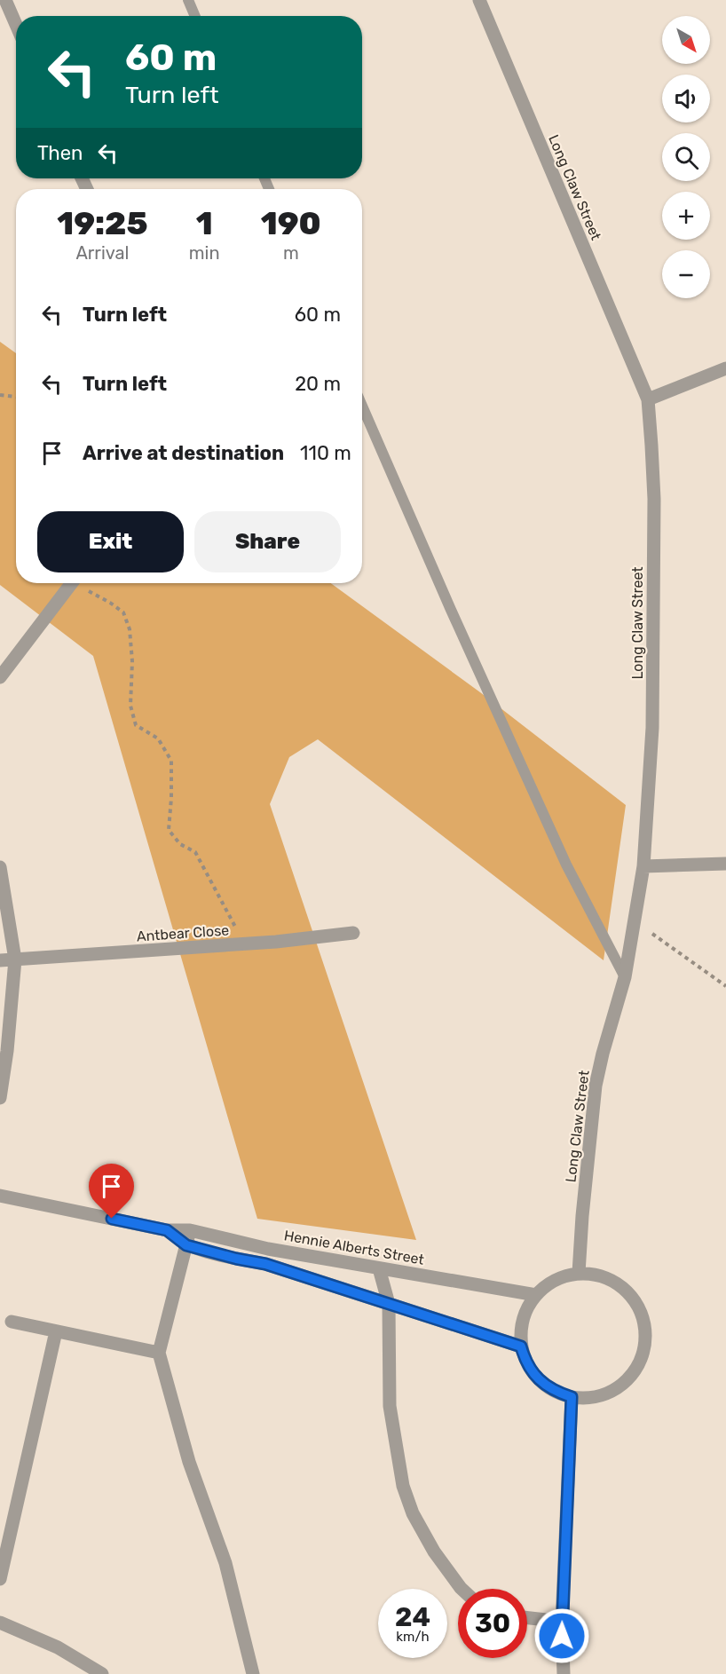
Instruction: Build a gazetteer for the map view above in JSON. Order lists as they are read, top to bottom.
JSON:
{
  "streets": {
    "street": ["Long Claw Street", "Antbear Close", "Hennie Alberts Street"]
  },
  "crossings": [
    ["Long Claw Street", "Hennie Alberts Street"]
  ],
  "north": "bottom right",
  "page": {
    "map_buttons": ["+", "−"],
    "turn": ["60 m", "Turn left"],
    "then": "Then",
    "eta": [
      "19:25",
      "Arrival",
      "1",
      "min",
      "190",
      "m"
    ],
    "list": [
      {
        "name": "Turn left",
        "value": "60 m"
      },
      {
        "name": "Turn left",
        "value": "20 m"
      },
      {
        "name": "Arrive at destination",
        "value": "110 m"
      }
    ],
    "buttons": ["Exit", "Share"],
    "speed": "24 km/h",
    "limit": "30"
  }
}
